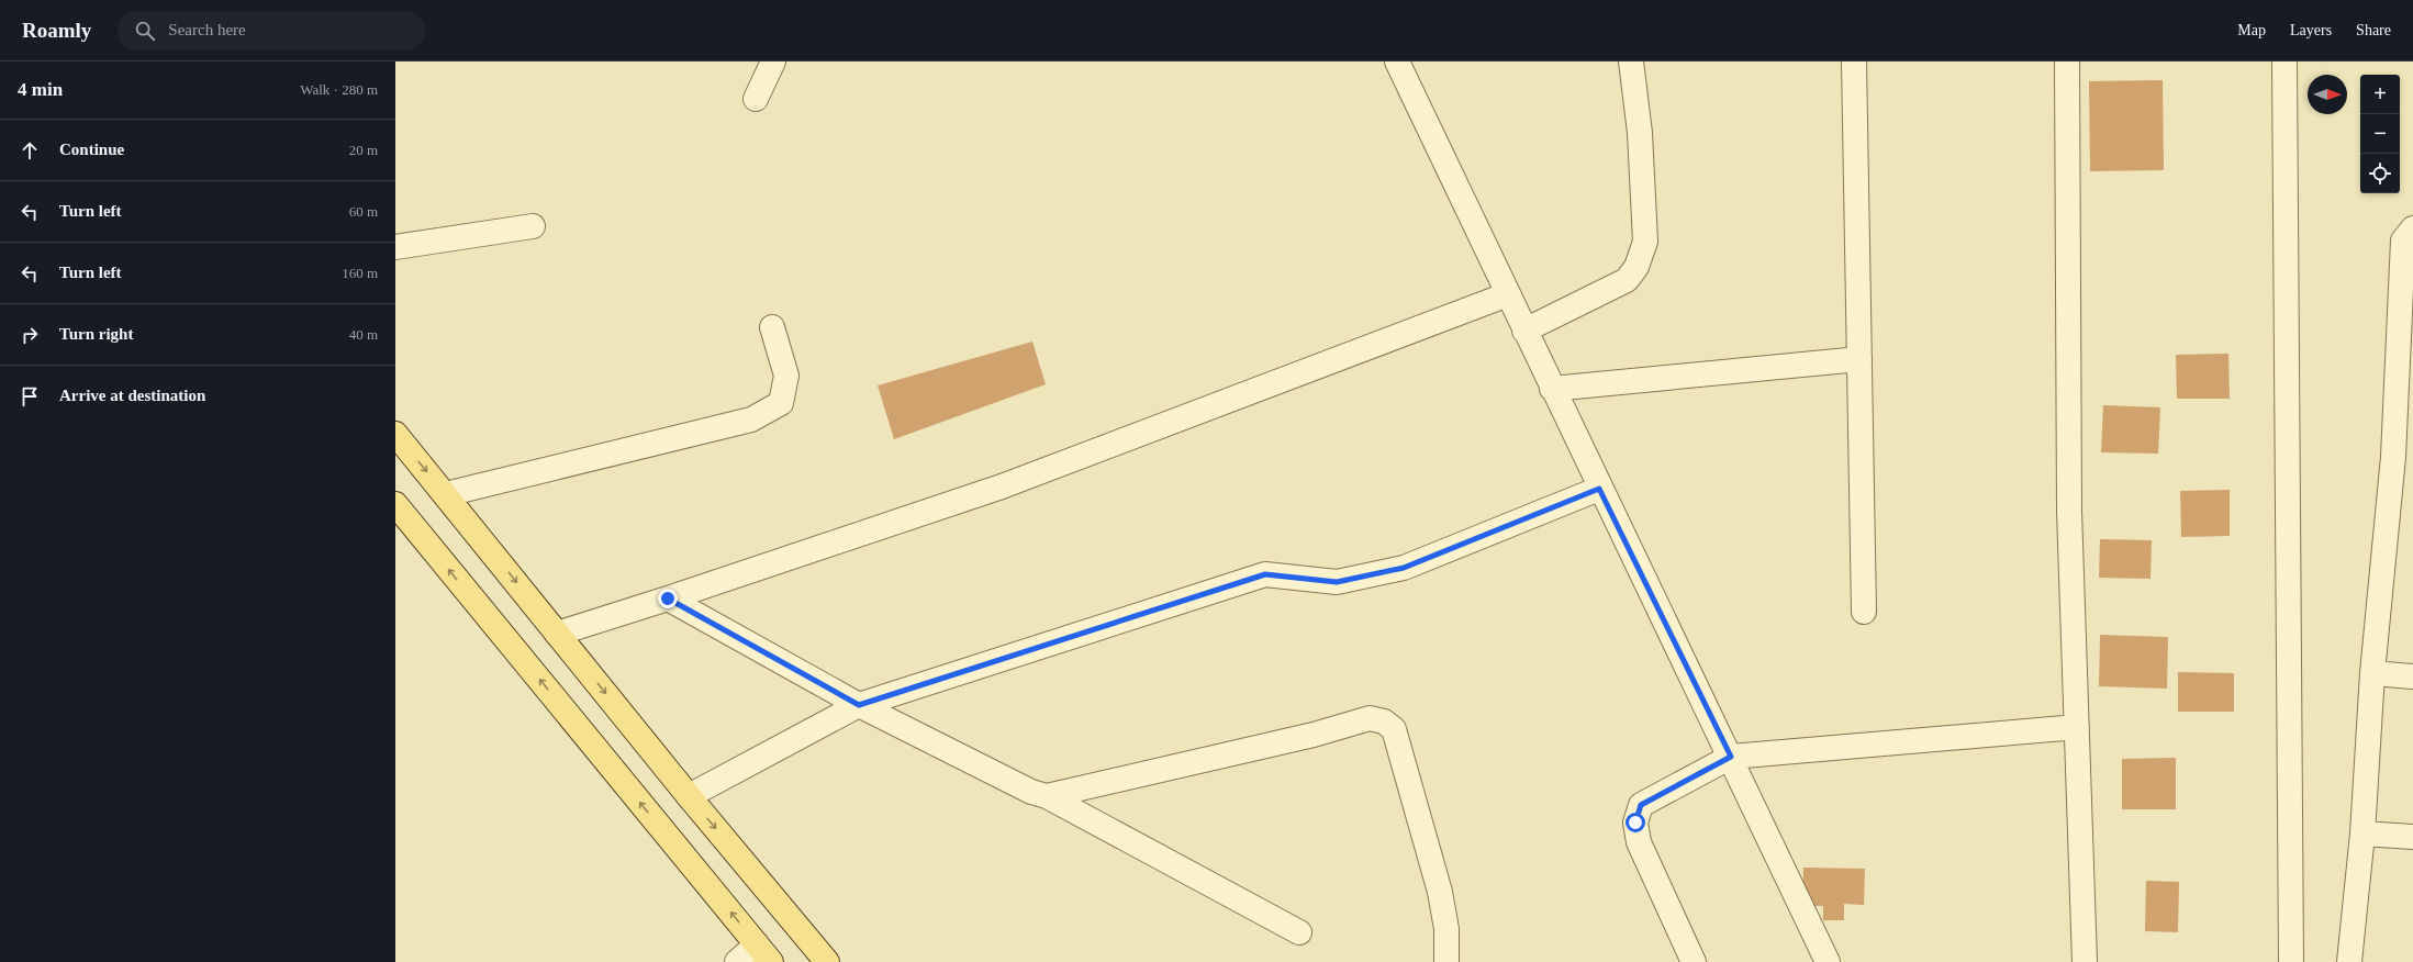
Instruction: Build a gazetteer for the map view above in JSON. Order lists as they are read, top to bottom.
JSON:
{
  "north": "right",
  "page": {
    "header": "Roamly",
    "search": "Search here",
    "nav": ["Map", "Layers", "Share"],
    "heading": ["4 min", "Walk · 280 m"],
    "map_buttons": ["+", "−"],
    "list": [
      ["Continue", "20 m"],
      ["Turn left", "60 m"],
      ["Turn left", "160 m"],
      ["Turn right", "40 m"],
      "Arrive at destination"
    ]
  }
}
